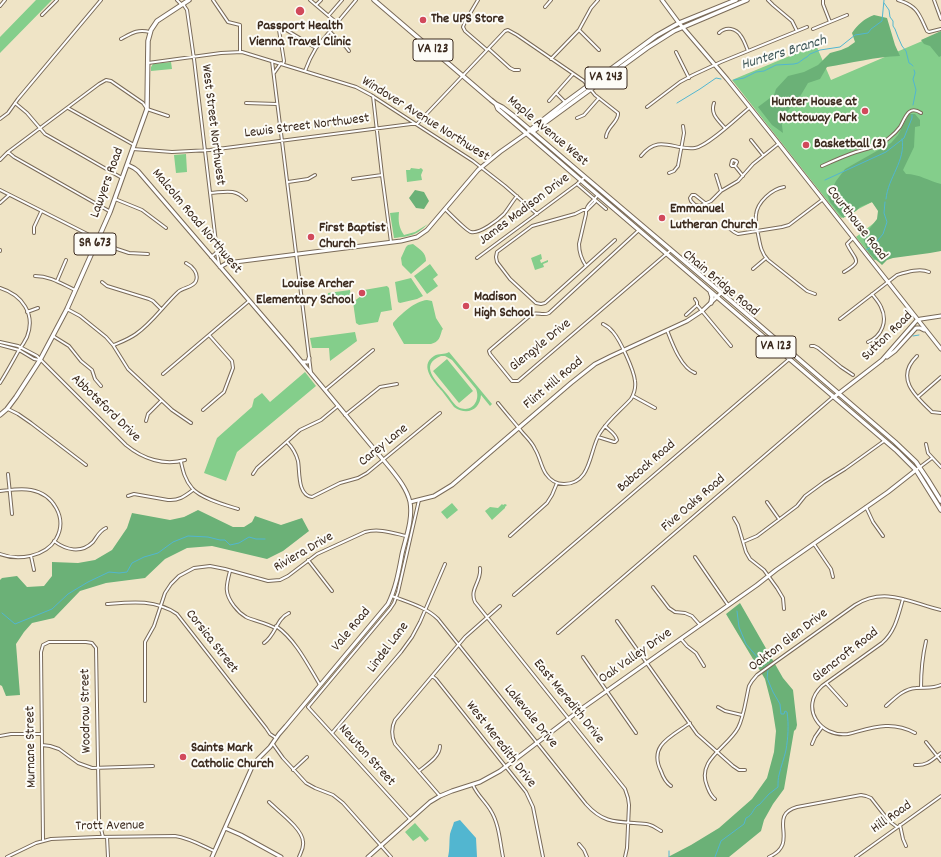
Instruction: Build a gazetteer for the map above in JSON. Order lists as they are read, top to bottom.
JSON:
{
  "streets": {
    "main road": [
      "VA 123",
      "VA 243",
      "Maple Avenue West",
      "Lawyers Road",
      "SR 673",
      "Chain Bridge Road"
    ],
    "street": [
      "Windover Avenue Northwest",
      "West Street Northwest",
      "Lewis Street Northwest",
      "James Madison Drive",
      "Malcolm Road Northwest",
      "Courthouse Road",
      "Sutton Road",
      "Glengyle Drive",
      "Flint Hill Road",
      "Abbotsford Drive",
      "Carey Lane",
      "Babcock Road",
      "Five Oaks Road",
      "Riviera Drive",
      "Vale Road",
      "Oakton Glen Drive",
      "Corsica Street",
      "Lindel Lane",
      "Glencroft Road",
      "Oak Valley Drive",
      "East Meredith Drive",
      "Woodrow Street",
      "Lakevale Drive",
      "West Meredith Drive",
      "Murnane Street",
      "Newton Street",
      "Hill Road",
      "Trott Avenue"
    ]
  },
  "crossings": [
    ["VA 243", "Maple Avenue West"],
    ["VA 243", "Courthouse Road"],
    ["Windover Avenue Northwest", "West Street Northwest"],
    ["Windover Avenue Northwest", "Lewis Street Northwest"],
    ["Windover Avenue Northwest", "Lawyers Road"],
    ["Windover Avenue Northwest", "James Madison Drive"],
    ["West Street Northwest", "Lewis Street Northwest"],
    ["West Street Northwest", "Malcolm Road Northwest"],
    ["Lewis Street Northwest", "Lawyers Road"],
    ["Maple Avenue West", "James Madison Drive"],
    ["Maple Avenue West", "Chain Bridge Road"],
    ["Lawyers Road", "Malcolm Road Northwest"],
    ["Lawyers Road", "Abbotsford Drive"],
    ["James Madison Drive", "Chain Bridge Road"],
    ["Malcolm Road Northwest", "Vale Road"],
    ["Courthouse Road", "Sutton Road"],
    ["Chain Bridge Road", "Sutton Road"],
    ["Chain Bridge Road", "Glengyle Drive"],
    ["Chain Bridge Road", "Flint Hill Road"],
    ["Chain Bridge Road", "Babcock Road"],
    ["Chain Bridge Road", "Five Oaks Road"],
    ["Chain Bridge Road", "Oak Valley Drive"],
    ["Sutton Road", "Five Oaks Road"],
    ["Flint Hill Road", "Vale Road"],
    ["Carey Lane", "Vale Road"],
    ["Riviera Drive", "Vale Road"],
    ["Riviera Drive", "Corsica Street"],
    ["Vale Road", "Corsica Street"],
    ["Vale Road", "Lakevale Drive"],
    ["Vale Road", "Newton Street"],
    ["Vale Road", "Trott Avenue"],
    ["Oakton Glen Drive", "Glencroft Road"],
    ["Lindel Lane", "Lakevale Drive"],
    ["Lindel Lane", "Newton Street"],
    ["Oak Valley Drive", "East Meredith Drive"],
    ["Oak Valley Drive", "Lakevale Drive"],
    ["Oak Valley Drive", "West Meredith Drive"],
    ["Oak Valley Drive", "Newton Street"],
    ["East Meredith Drive", "Lakevale Drive"],
    ["Woodrow Street", "Murnane Street"],
    ["Woodrow Street", "Trott Avenue"],
    ["Murnane Street", "Trott Avenue"]
  ],
  "water": ["Hunters Branch"],
  "places": [
    "Passport Health Vienna Travel Clinic",
    "The UPS Store",
    "Hunter House at Nottoway Park",
    "Basketball (3)",
    "Emmanuel Lutheran Church",
    "First Baptist Church",
    "Louise Archer Elementary School",
    "Madison High School",
    "Saints Mark Catholic Church"
  ]
}
